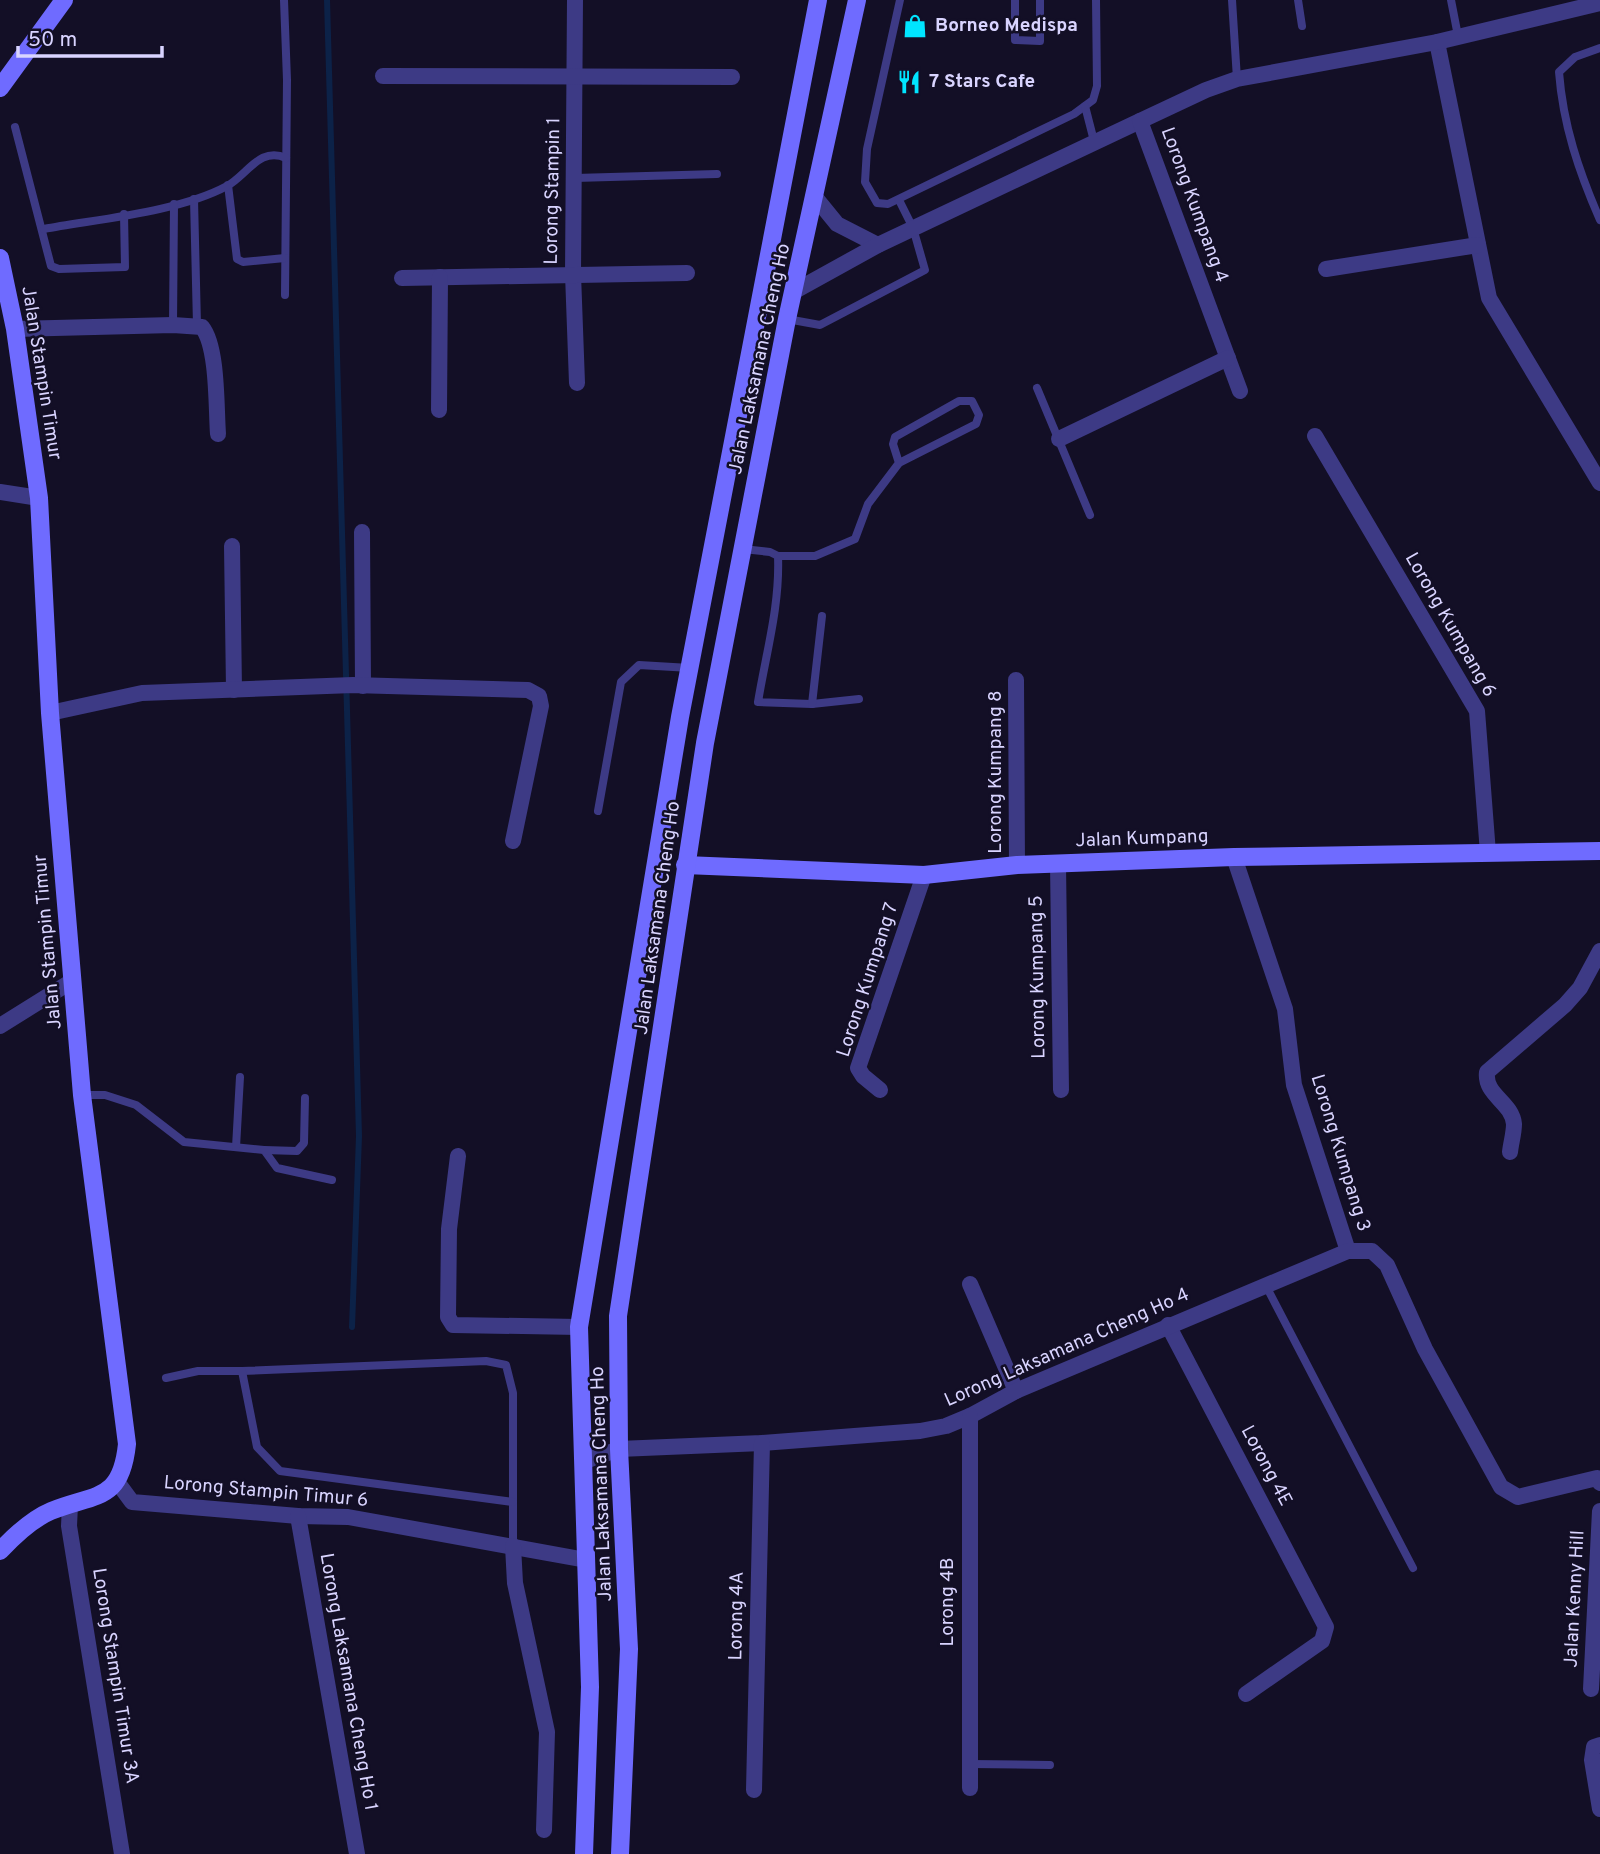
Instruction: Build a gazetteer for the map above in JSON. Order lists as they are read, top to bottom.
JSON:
{
  "streets": {
    "main road": ["Jalan Laksamana Cheng Ho", "Jalan Stampin Timur", "Jalan Kumpang"],
    "street": [
      "Lorong Stampin 1",
      "Lorong Kumpang 4",
      "Lorong Kumpang 6",
      "Lorong Kumpang 8",
      "Lorong Kumpang 5",
      "Lorong Kumpang 7",
      "Lorong Kumpang 3",
      "Lorong Laksamana Cheng Ho 4",
      "Lorong 4E",
      "Lorong Stampin Timur 6",
      "Jalan Kenny Hill",
      "Lorong 4B",
      "Lorong 4A",
      "Lorong Stampin Timur 3A",
      "Lorong Laksamana Cheng Ho 1"
    ]
  },
  "crossings": [
    ["Jalan Laksamana Cheng Ho", "Jalan Kumpang"],
    ["Jalan Laksamana Cheng Ho", "Lorong Laksamana Cheng Ho 4"],
    ["Jalan Laksamana Cheng Ho", "Lorong Stampin Timur 6"],
    ["Jalan Stampin Timur", "Lorong Stampin Timur 6"],
    ["Lorong Kumpang 6", "Jalan Kumpang"],
    ["Lorong Kumpang 8", "Jalan Kumpang"],
    ["Jalan Kumpang", "Lorong Kumpang 5"],
    ["Jalan Kumpang", "Lorong Kumpang 7"],
    ["Jalan Kumpang", "Lorong Kumpang 3"],
    ["Lorong Kumpang 3", "Lorong Laksamana Cheng Ho 4"],
    ["Lorong Laksamana Cheng Ho 4", "Lorong 4E"],
    ["Lorong Laksamana Cheng Ho 4", "Lorong 4B"],
    ["Lorong Laksamana Cheng Ho 4", "Lorong 4A"],
    ["Lorong Stampin Timur 6", "Lorong Laksamana Cheng Ho 1"]
  ],
  "places": {
    "shop": ["Borneo Medispa"],
    "restaurant": ["7 Stars Cafe"]
  },
  "scale_bar": "50 m"
}
